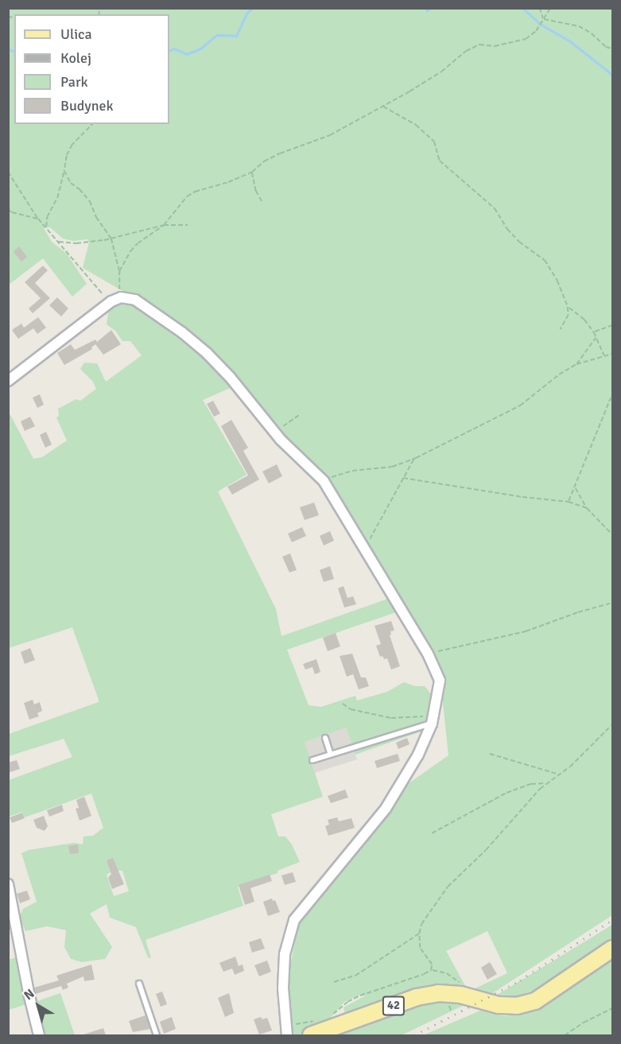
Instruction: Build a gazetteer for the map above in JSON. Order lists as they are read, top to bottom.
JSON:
{
  "streets": {
    "main road": ["42"]
  },
  "legend": [
    "Ulica",
    "Kolej",
    "Park",
    "Budynek"
  ],
  "north": "top left"
}
